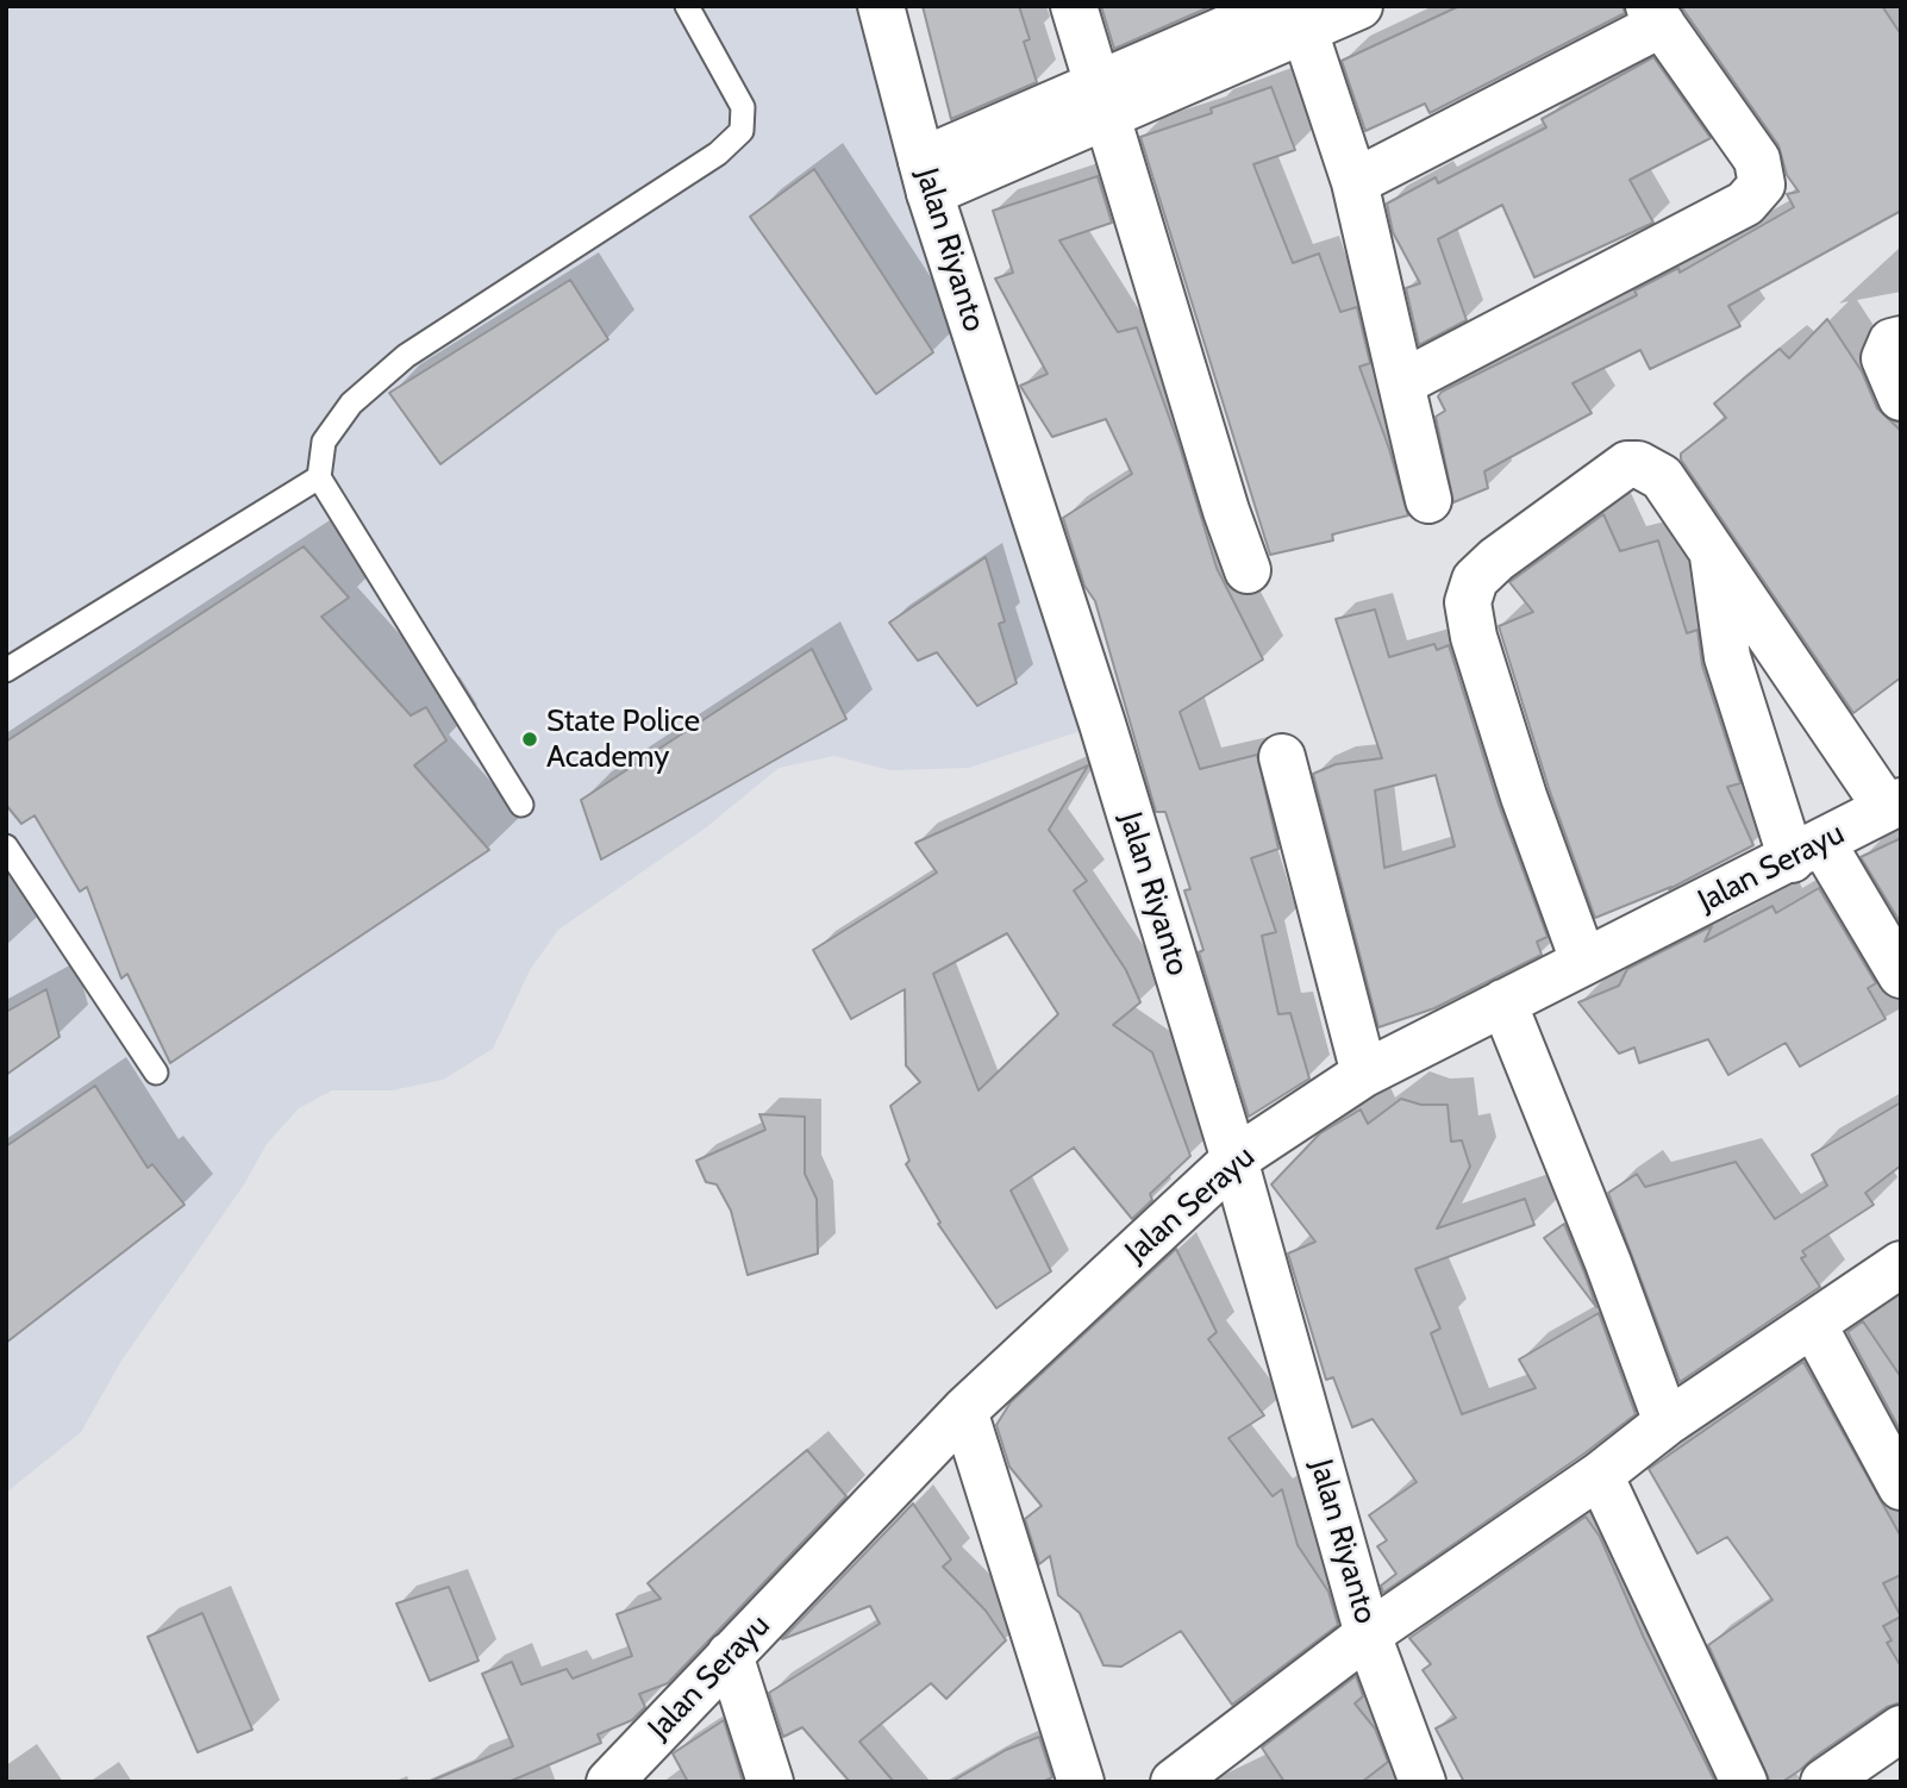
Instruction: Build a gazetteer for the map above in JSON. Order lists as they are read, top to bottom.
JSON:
{
  "streets": {
    "street": ["Jalan Riyanto", "Jalan Serayu"]
  },
  "crossings": [
    ["Jalan Riyanto", "Jalan Serayu"]
  ],
  "places": ["State Police Academy"]
}
